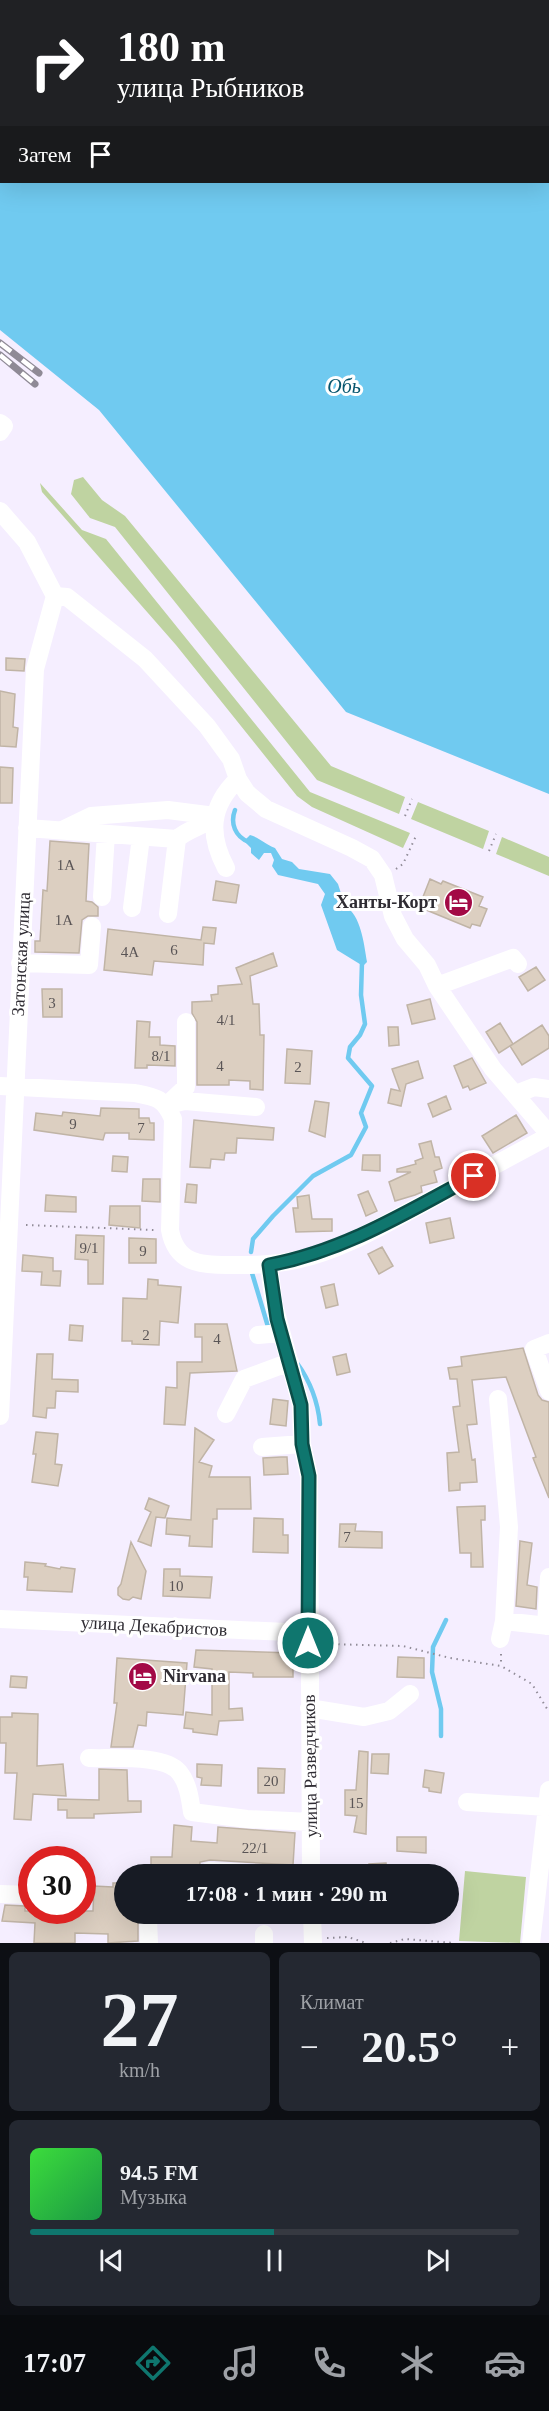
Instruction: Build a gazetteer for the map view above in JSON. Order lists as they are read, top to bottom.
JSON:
{
  "streets": {
    "street": ["Затонская улица", "улица Декабристов", "улица Разведчиков"]
  },
  "crossings": [
    ["улица Декабристов", "улица Разведчиков"]
  ],
  "water": ["Обь"],
  "places": {
    "hotel": ["Ханты-Корт", "Nirvana"]
  },
  "house_numbers": [
    "1А",
    "1А",
    "6",
    "4А",
    "3",
    "4/1",
    "8/1",
    "4",
    "2",
    "9",
    "7",
    "9/1",
    "9",
    "2",
    "4",
    "7",
    "10",
    "20",
    "15",
    "22/1"
  ],
  "page": {
    "turn": ["180 m", "улица Рыбников"],
    "then": "Затем",
    "limit": "30",
    "trip": "17:08 · 1 мин · 290 m",
    "tile": [
      ["27", "km/h"],
      "Климат"
    ],
    "heat": ["−", "20.5°", "+"],
    "song": ["94.5 FM", "Музыка"],
    "tabs": "17:07"
  }
}
